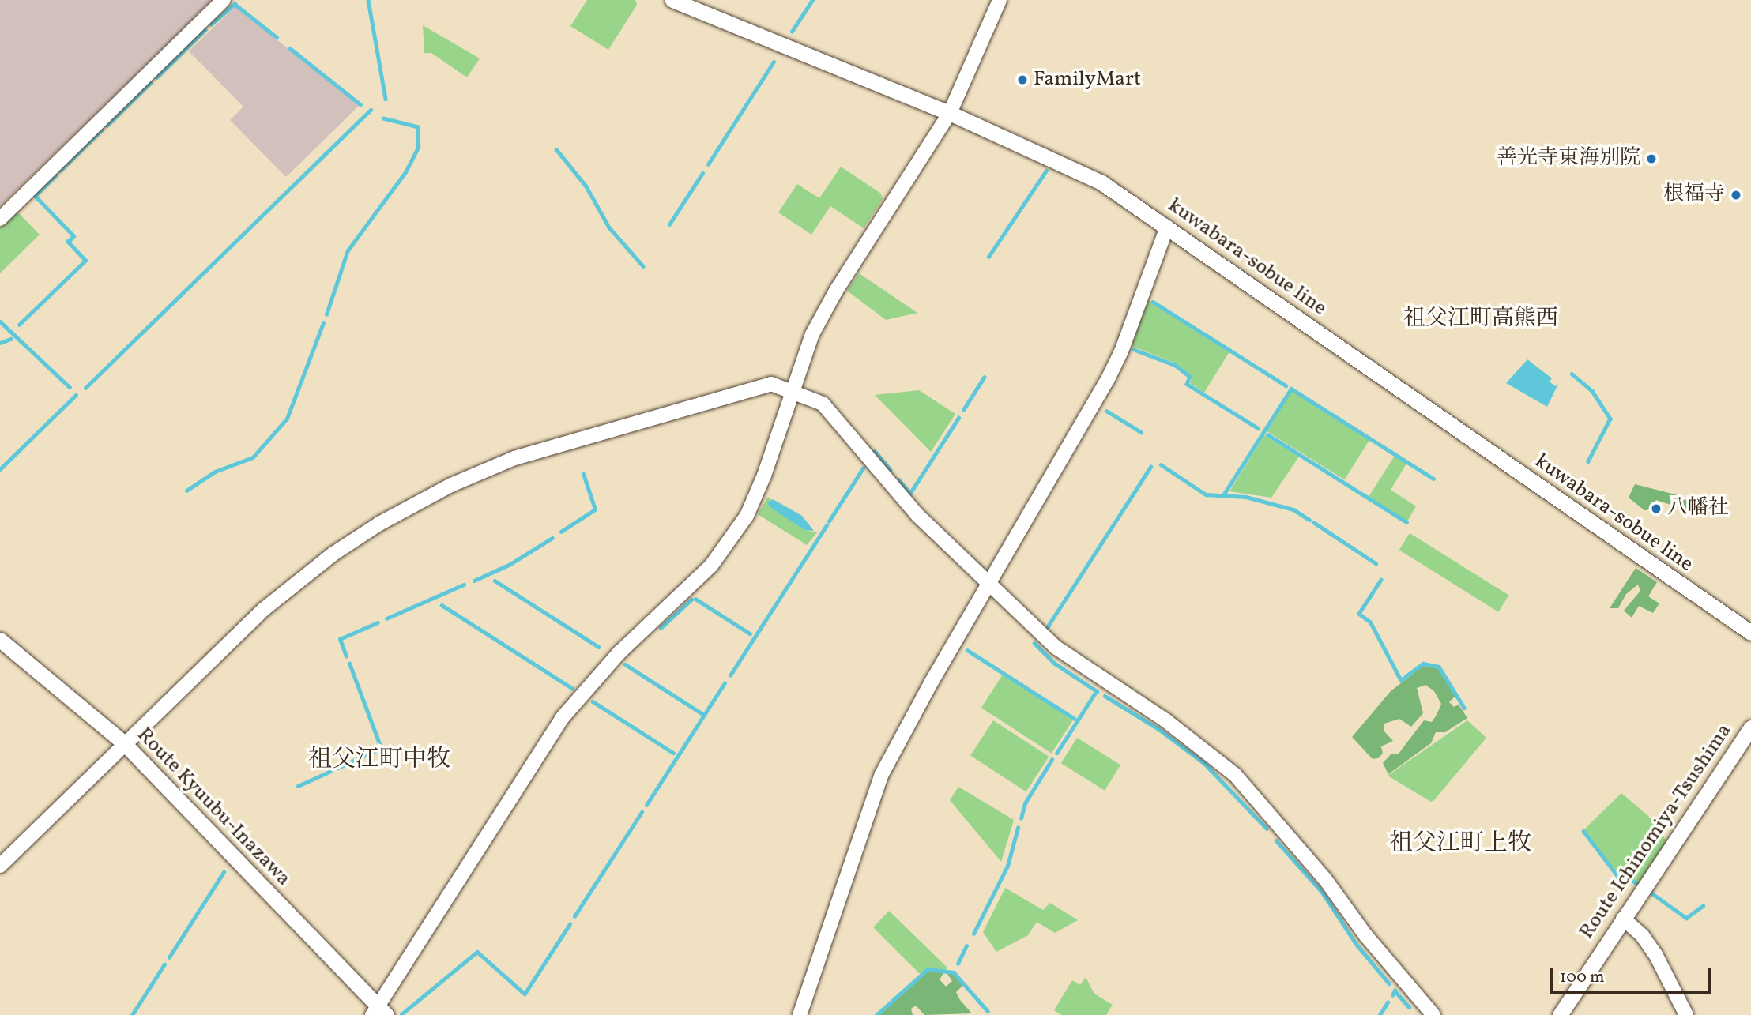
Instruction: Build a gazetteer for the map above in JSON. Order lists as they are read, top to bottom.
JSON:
{
  "streets": {
    "main road": ["kuwabara-sobue line", "Route Kyuubu-Inazawa", "Route Ichinomiya-Tsushima"]
  },
  "districts": ["祖父江町高熊西", "祖父江町中牧", "祖父江町上牧"],
  "places": [
    "FamilyMart",
    "善光寺東海別院",
    "根福寺",
    "八幡社"
  ],
  "scale_bar": "100 m"
}
